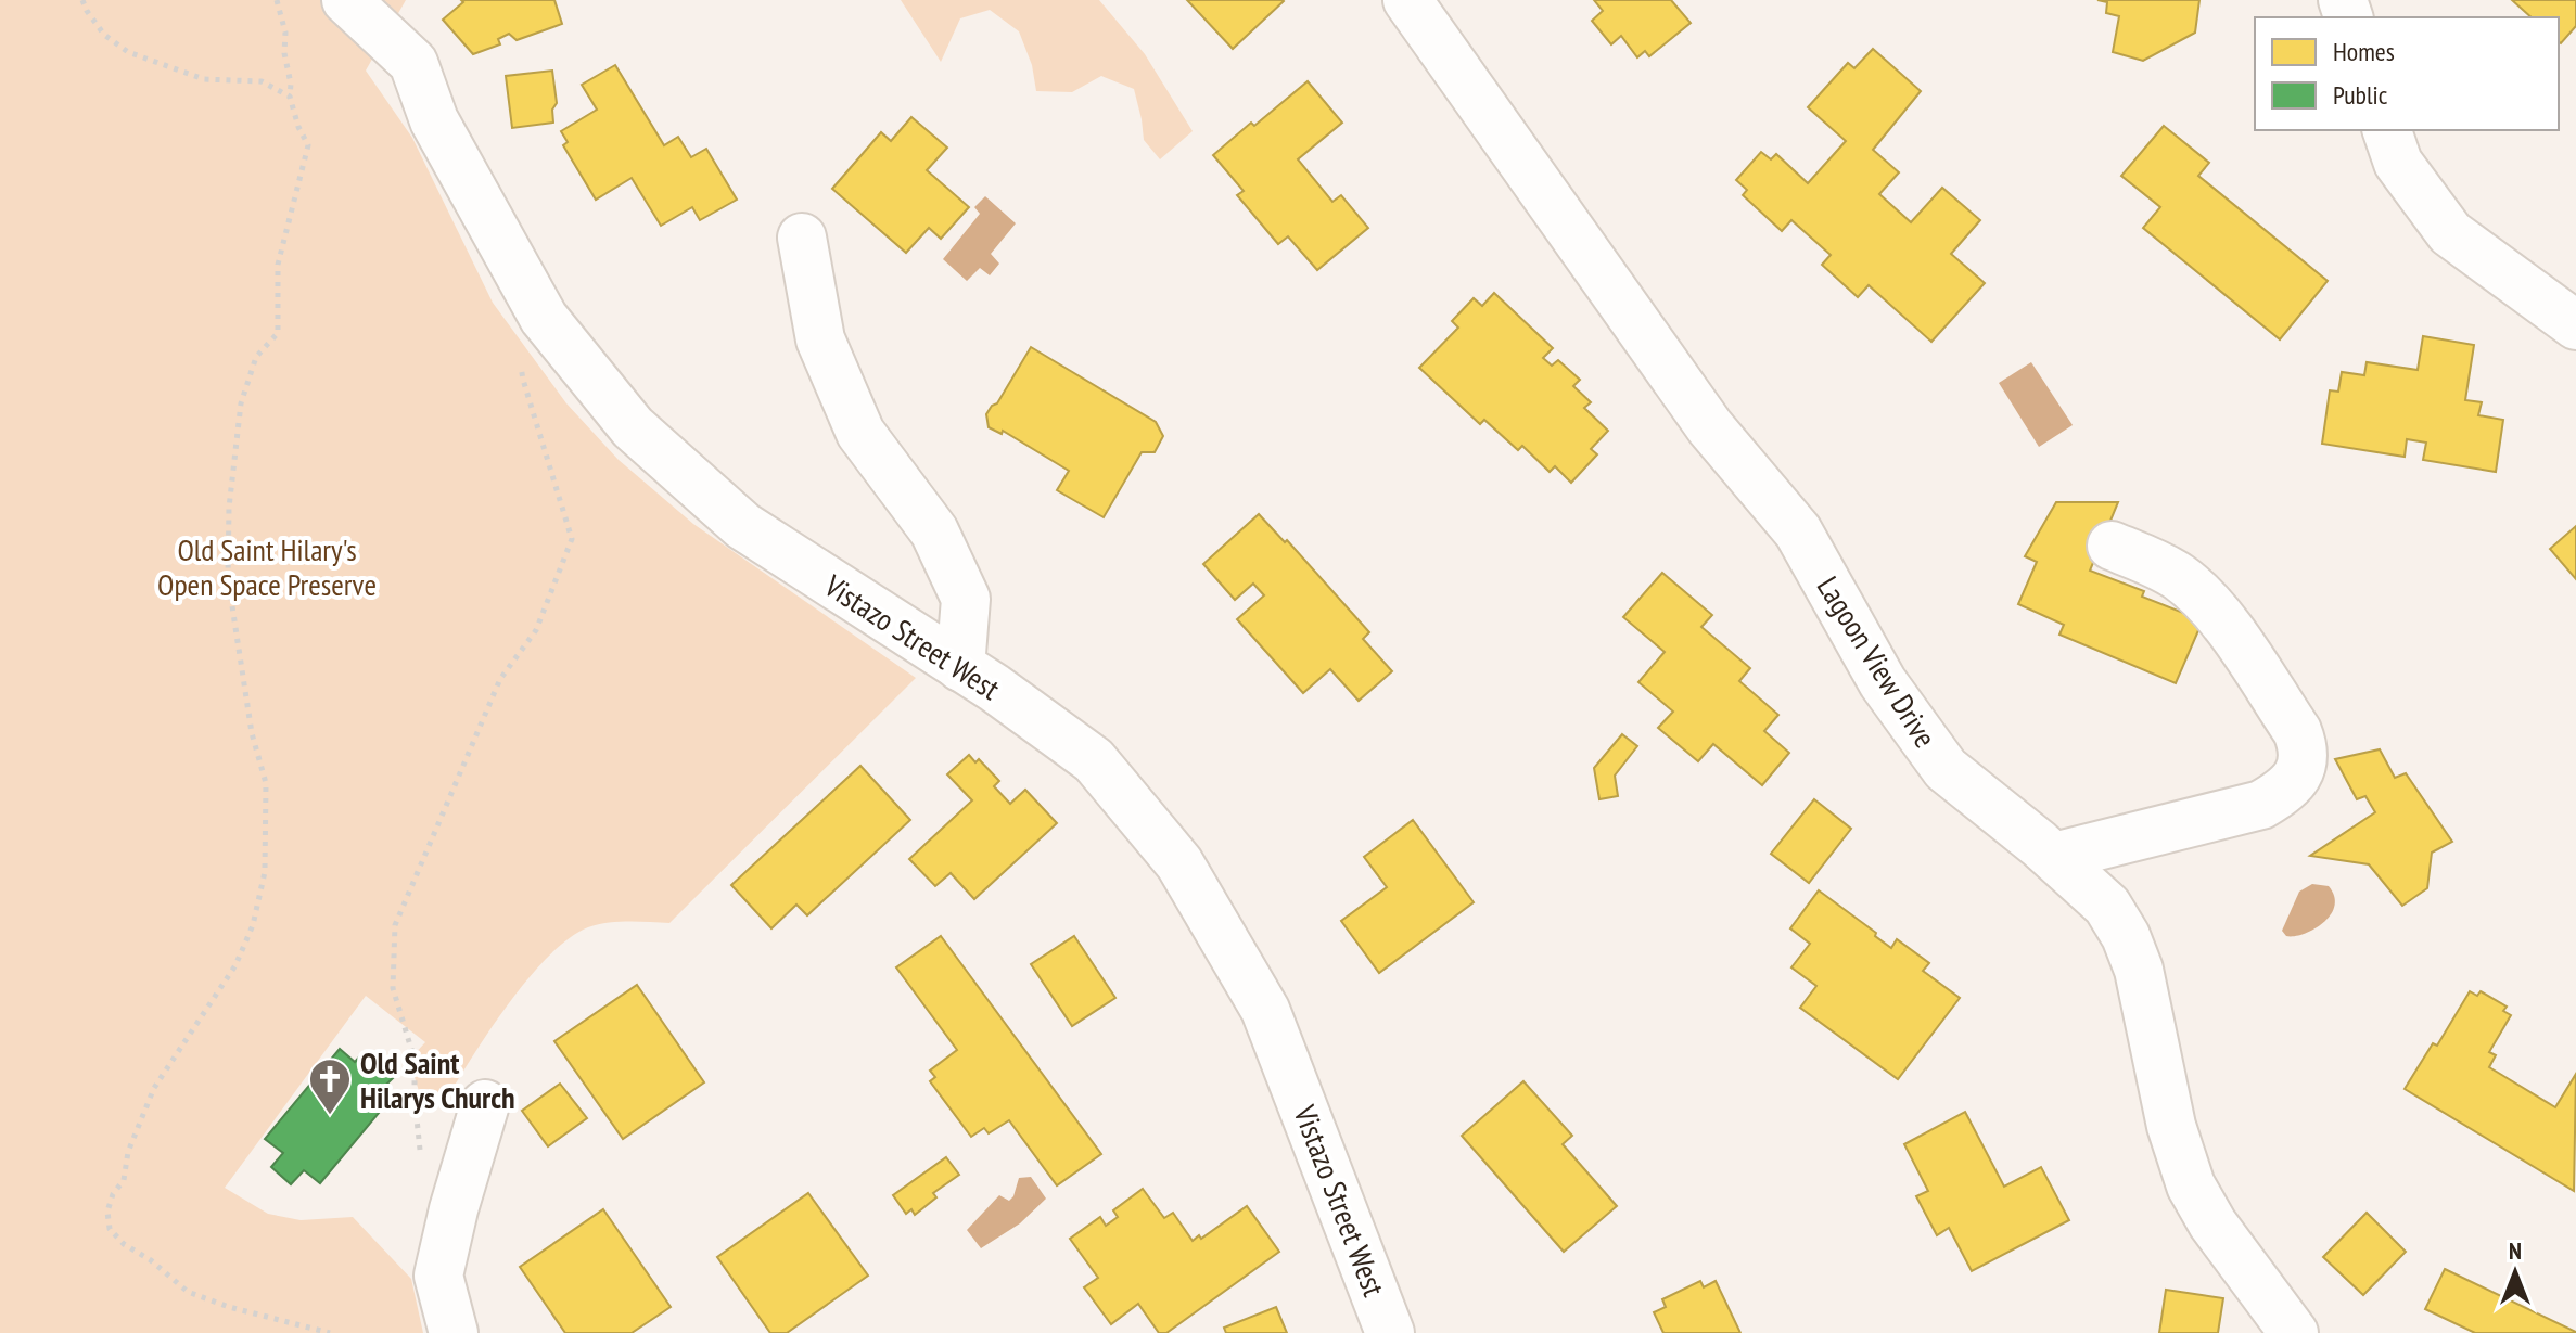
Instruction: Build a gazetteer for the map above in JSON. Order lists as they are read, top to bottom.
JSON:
{
  "streets": {
    "street": ["Vistazo Street West", "Lagoon View Drive"]
  },
  "parks": ["Old Saint Hilary's Open Space Preserve"],
  "places": {
    "church": ["Old Saint Hilarys Church"]
  },
  "legend": ["Homes", "Public"],
  "north": "top"
}
